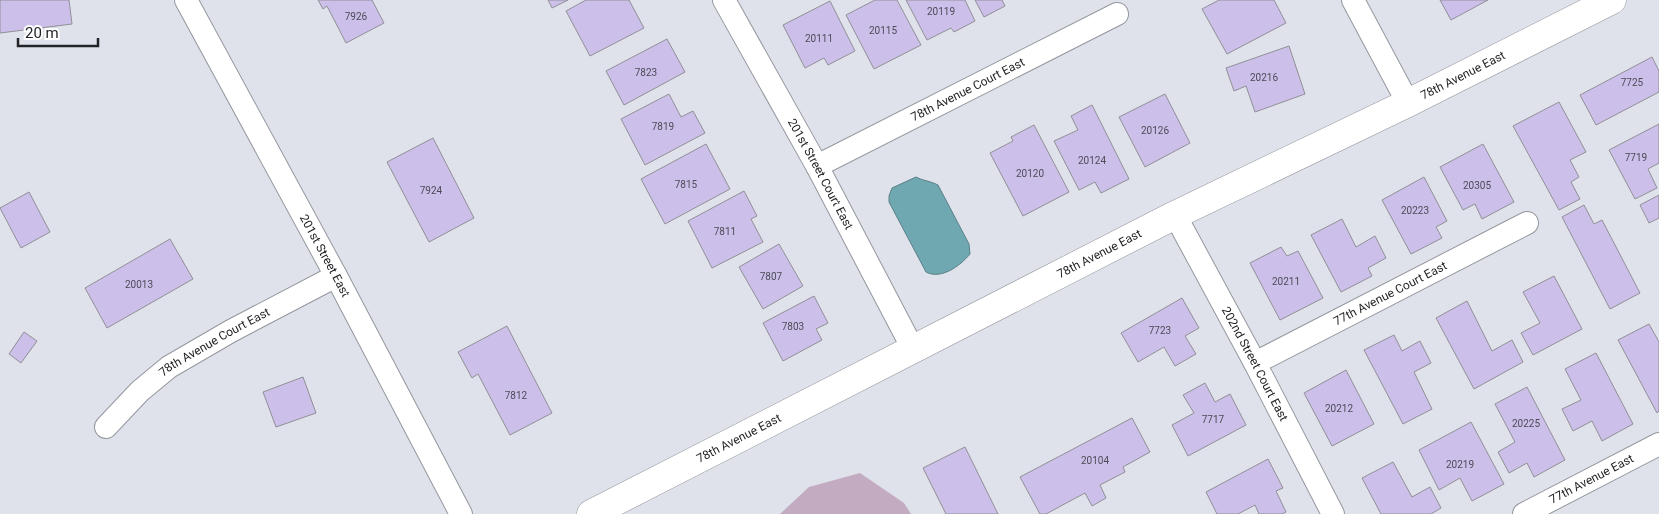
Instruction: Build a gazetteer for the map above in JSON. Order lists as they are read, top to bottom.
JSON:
{
  "streets": {
    "street": [
      "78th Avenue East",
      "78th Avenue Court East",
      "201st Street Court East",
      "201st Street East",
      "77th Avenue Court East",
      "202nd Street Court East",
      "77th Avenue East"
    ]
  },
  "crossings": [
    ["78th Avenue East", "201st Street Court East"],
    ["78th Avenue East", "202nd Street Court East"],
    ["78th Avenue Court East", "201st Street Court East"],
    ["78th Avenue Court East", "201st Street East"],
    ["77th Avenue Court East", "202nd Street Court East"]
  ],
  "house_numbers": [
    "20119",
    "7926",
    "20115",
    "20111",
    "7823",
    "20216",
    "7725",
    "7819",
    "20126",
    "7719",
    "20124",
    "20120",
    "7815",
    "20305",
    "7924",
    "20223",
    "7811",
    "7807",
    "20211",
    "20013",
    "7803",
    "7723",
    "7812",
    "20212",
    "7717",
    "20225",
    "20104",
    "20219"
  ],
  "scale_bar": "20 m"
}
